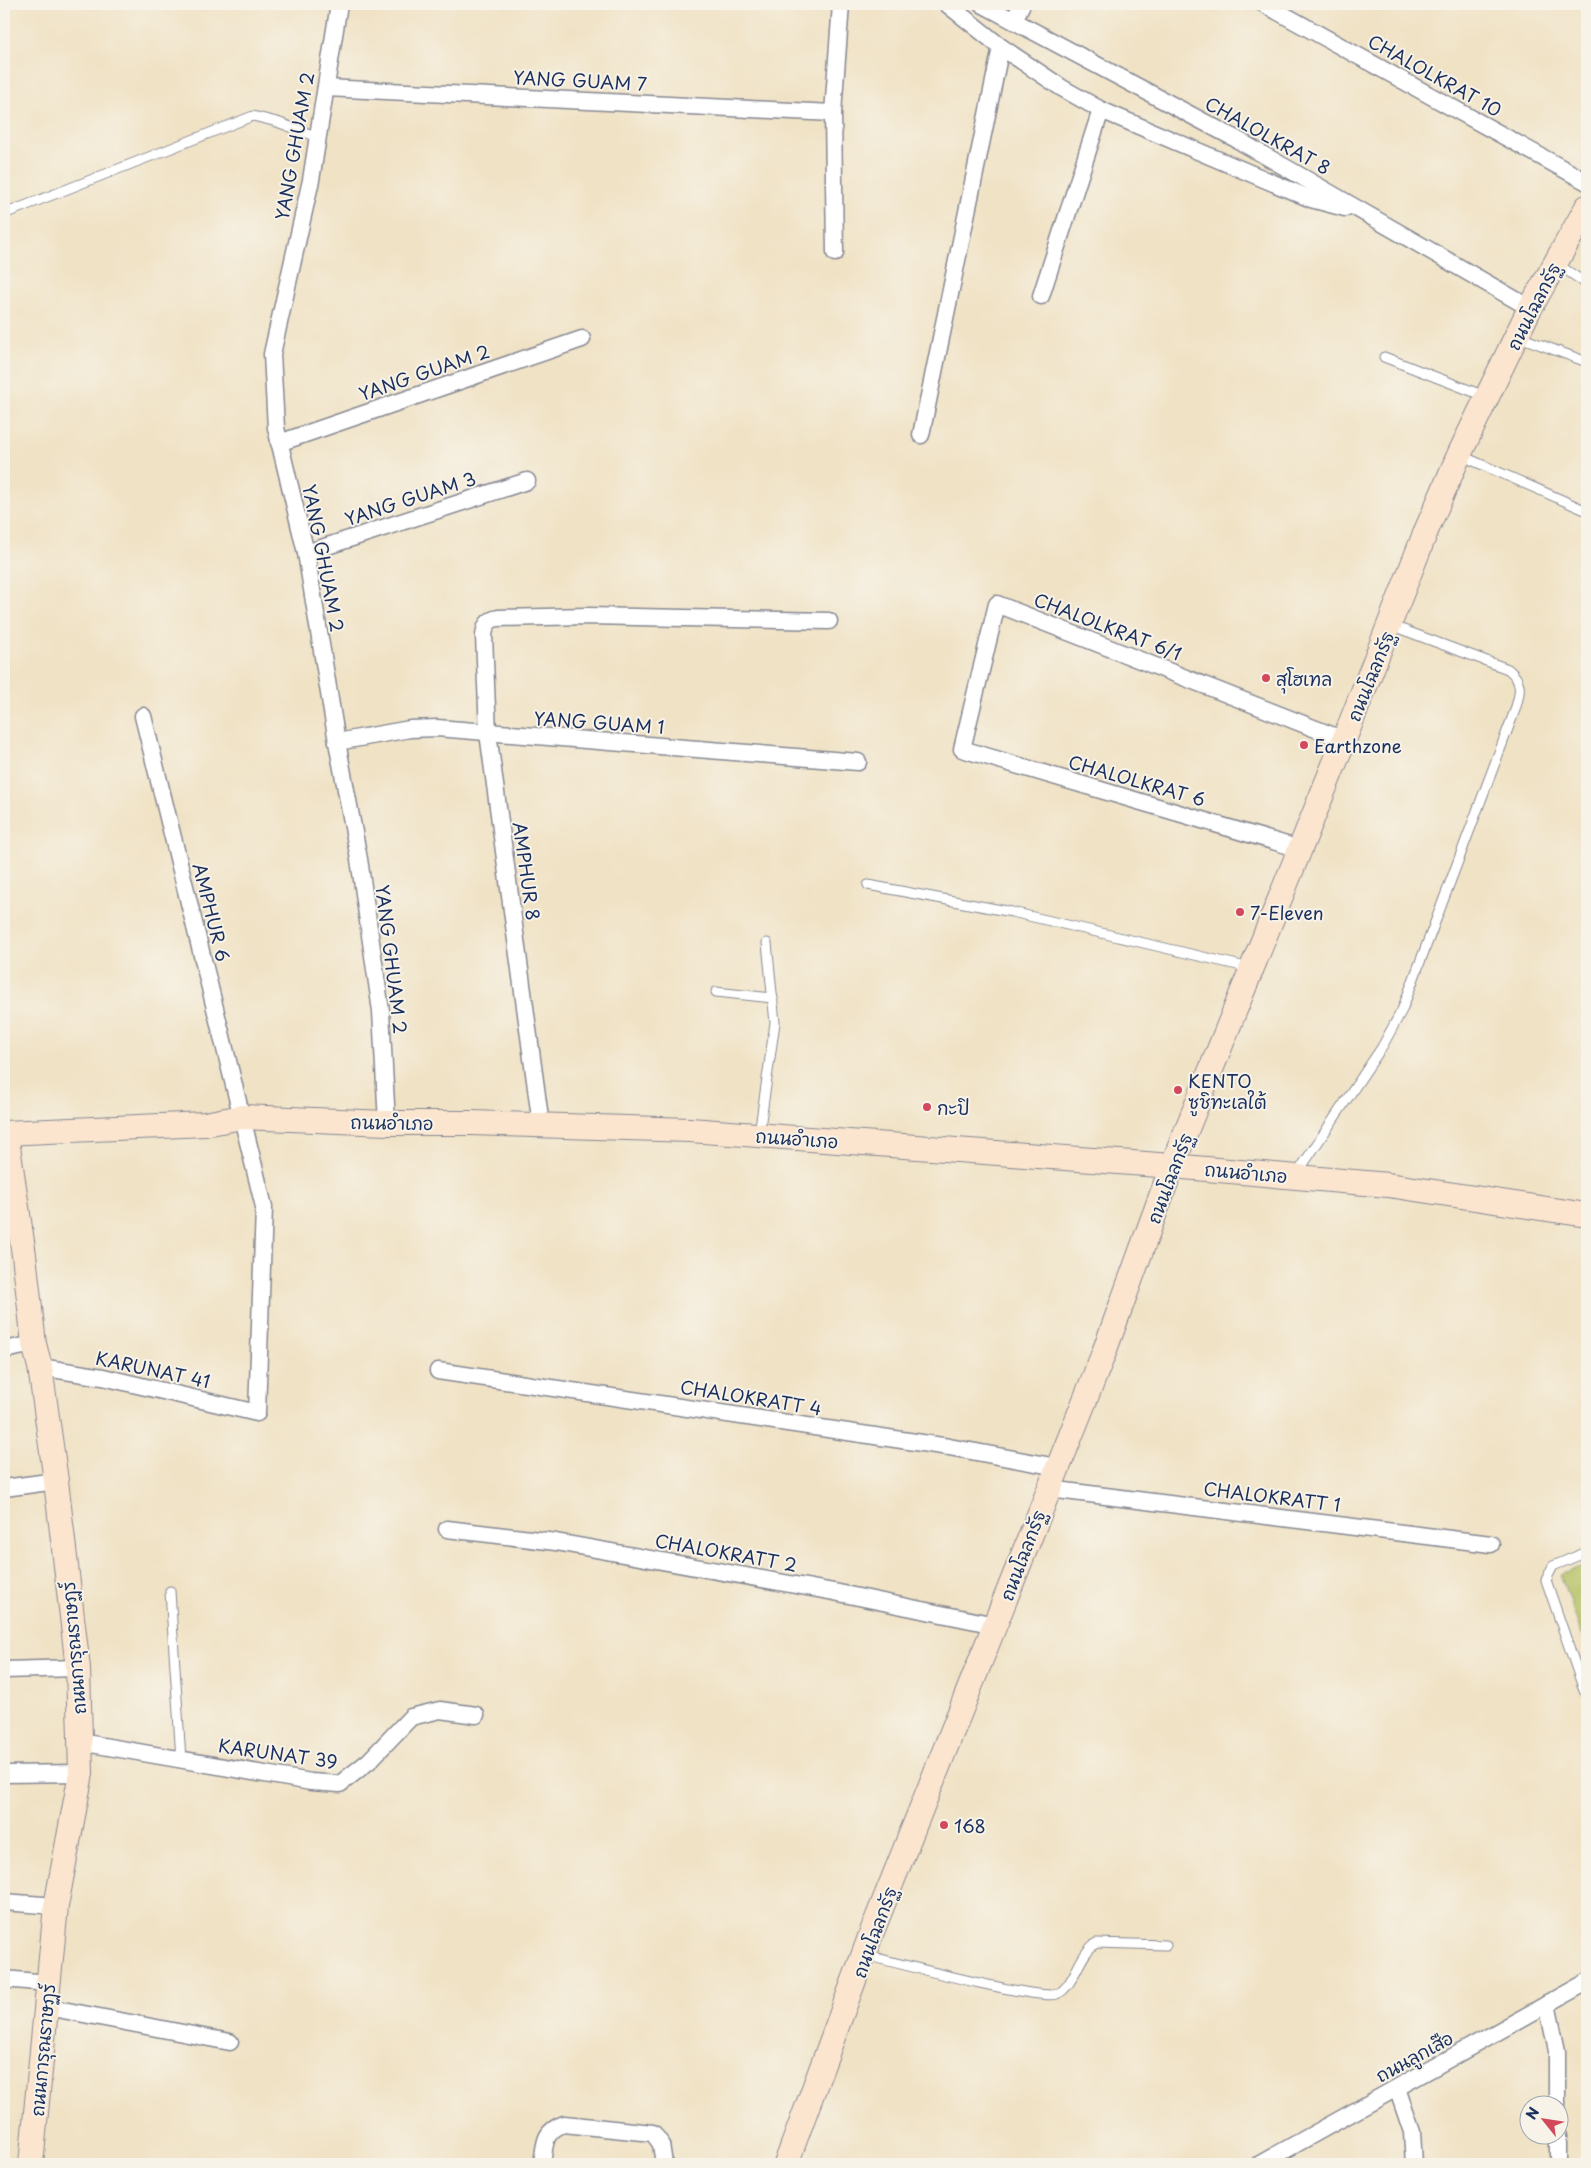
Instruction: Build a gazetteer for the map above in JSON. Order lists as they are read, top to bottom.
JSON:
{
  "streets": {
    "street": [
      "CHALOLKRAT 10",
      "YANG GUAM 7",
      "CHALOLKRAT 8",
      "YANG GHUAM 2",
      "ถนนโฉลกรัฐ",
      "YANG GUAM 2",
      "YANG GUAM 3",
      "CHALOLKRAT 6/1",
      "YANG GUAM 1",
      "CHALOLKRAT 6",
      "AMPHUR 8",
      "AMPHUR 6",
      "ถนนอำเภอ",
      "KARUNAT 41",
      "CHALOKRATT 4",
      "CHALOKRATT 1",
      "CHALOKRATT 2",
      "ถนนการุณราษฏร์",
      "KARUNAT 39",
      "ถนนลูกเสือ"
    ]
  },
  "crossings": [
    ["YANG GUAM 7", "YANG GHUAM 2"],
    ["CHALOLKRAT 8", "ถนนโฉลกรัฐ"],
    ["YANG GHUAM 2", "YANG GUAM 2"],
    ["YANG GHUAM 2", "YANG GUAM 3"],
    ["YANG GHUAM 2", "YANG GUAM 1"],
    ["YANG GHUAM 2", "ถนนอำเภอ"],
    ["ถนนโฉลกรัฐ", "CHALOLKRAT 6/1"],
    ["ถนนโฉลกรัฐ", "CHALOLKRAT 6"],
    ["ถนนโฉลกรัฐ", "ถนนอำเภอ"],
    ["ถนนโฉลกรัฐ", "CHALOKRATT 4"],
    ["ถนนโฉลกรัฐ", "CHALOKRATT 1"],
    ["ถนนโฉลกรัฐ", "CHALOKRATT 2"],
    ["CHALOLKRAT 6/1", "CHALOLKRAT 6"],
    ["YANG GUAM 1", "AMPHUR 8"],
    ["AMPHUR 8", "ถนนอำเภอ"],
    ["AMPHUR 6", "ถนนอำเภอ"],
    ["AMPHUR 6", "KARUNAT 41"],
    ["ถนนอำเภอ", "ถนนการุณราษฏร์"],
    ["KARUNAT 41", "ถนนการุณราษฏร์"],
    ["ถนนการุณราษฏร์", "KARUNAT 39"]
  ],
  "places": [
    "สุโฮเทล",
    "Earthzone",
    "7-Eleven",
    "KENTO ซูชิทะเลใต้",
    "กะปิ",
    "168"
  ],
  "north": "top left"
}
